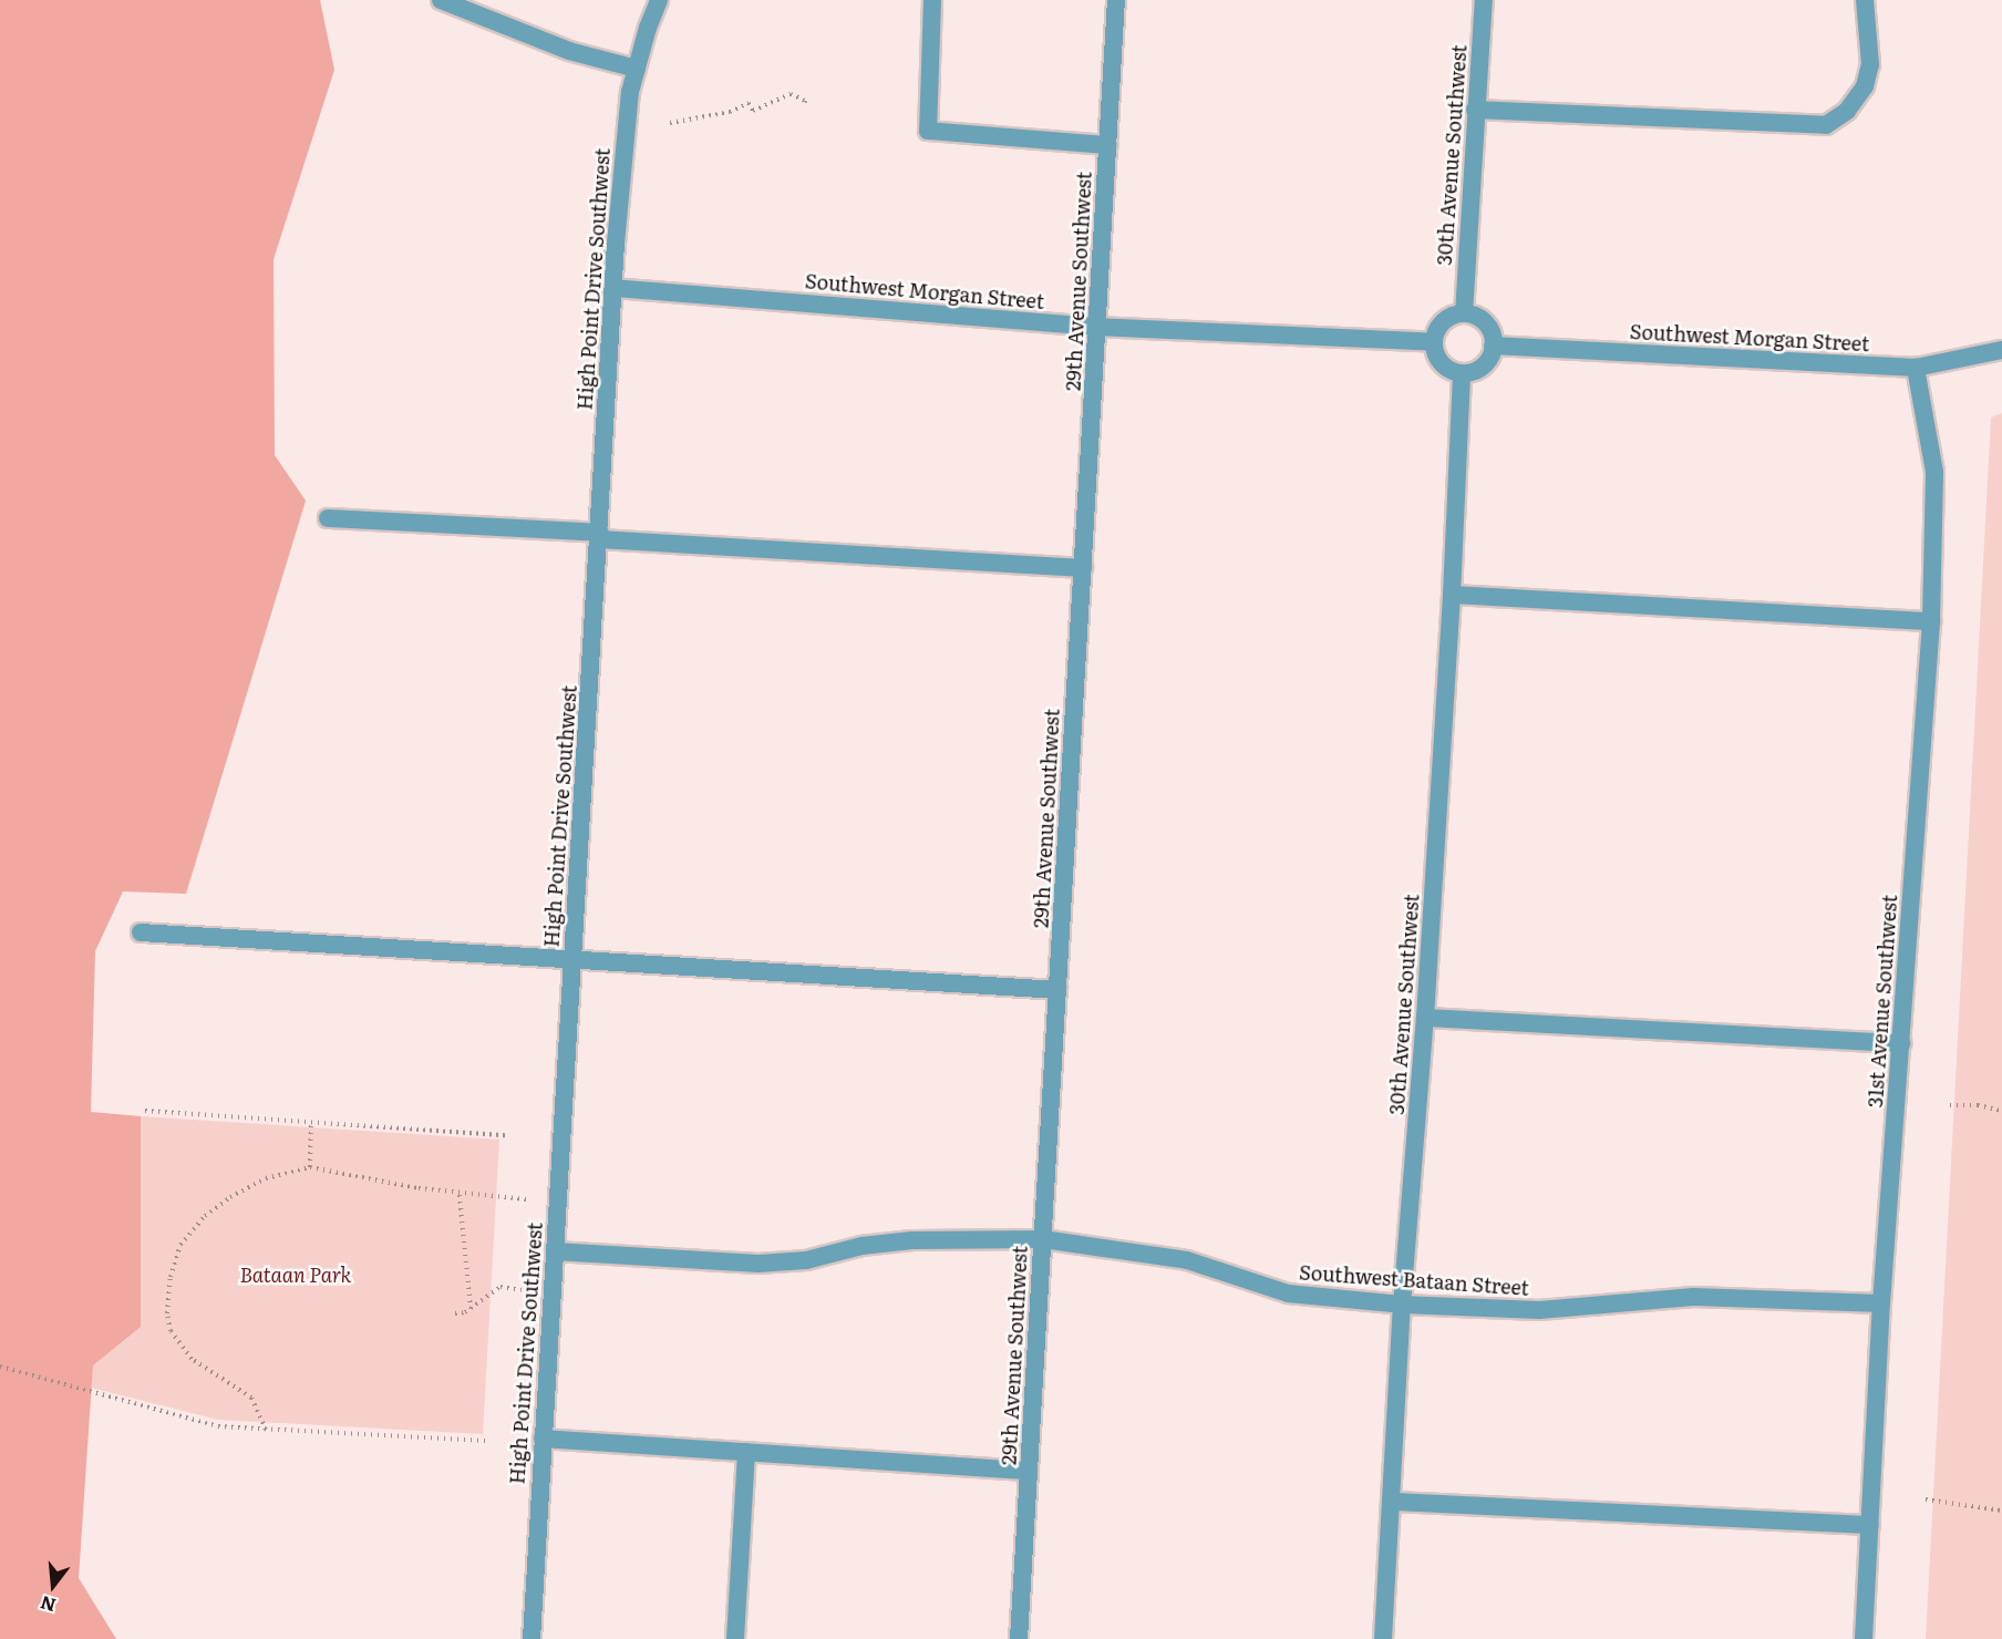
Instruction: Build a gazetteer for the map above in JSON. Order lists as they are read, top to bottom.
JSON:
{
  "streets": {
    "street": [
      "30th Avenue Southwest",
      "High Point Drive Southwest",
      "29th Avenue Southwest",
      "Southwest Morgan Street",
      "31st Avenue Southwest",
      "Southwest Bataan Street"
    ]
  },
  "crossings": [
    ["30th Avenue Southwest", "Southwest Morgan Street"],
    ["30th Avenue Southwest", "Southwest Bataan Street"],
    ["High Point Drive Southwest", "Southwest Morgan Street"],
    ["High Point Drive Southwest", "Southwest Bataan Street"],
    ["29th Avenue Southwest", "Southwest Morgan Street"],
    ["29th Avenue Southwest", "Southwest Bataan Street"],
    ["Southwest Morgan Street", "31st Avenue Southwest"],
    ["31st Avenue Southwest", "Southwest Bataan Street"]
  ],
  "parks": ["Bataan Park"],
  "north": "bottom"
}
